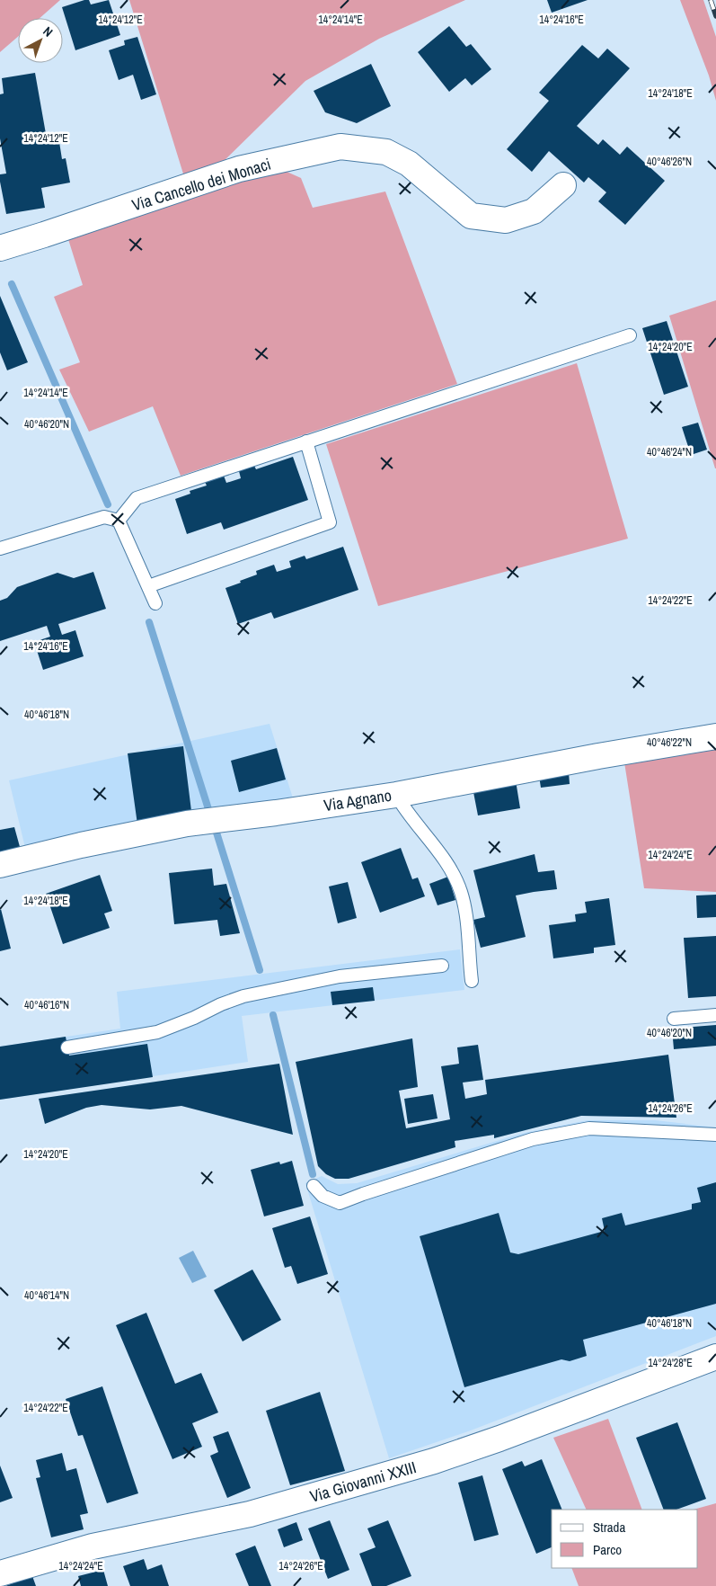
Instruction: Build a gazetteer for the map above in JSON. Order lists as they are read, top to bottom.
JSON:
{
  "streets": {
    "street": ["Via Cancello dei Monaci", "Via Agnano", "Via Giovanni XXIII"]
  },
  "legend": ["Strada", "Parco"],
  "north": "top right",
  "coordinates": [
    "14°24'12\"E",
    "14°24'14\"E",
    "14°24'16\"E",
    "14°24'18\"E",
    "40°46'26\"N",
    "14°24'20\"E",
    "40°46'20\"N",
    "40°46'24\"N",
    "14°24'22\"E",
    "40°46'18\"N",
    "40°46'22\"N",
    "14°24'24\"E",
    "40°46'16\"N",
    "14°24'26\"E",
    "40°46'14\"N",
    "14°24'28\"E"
  ]
}
